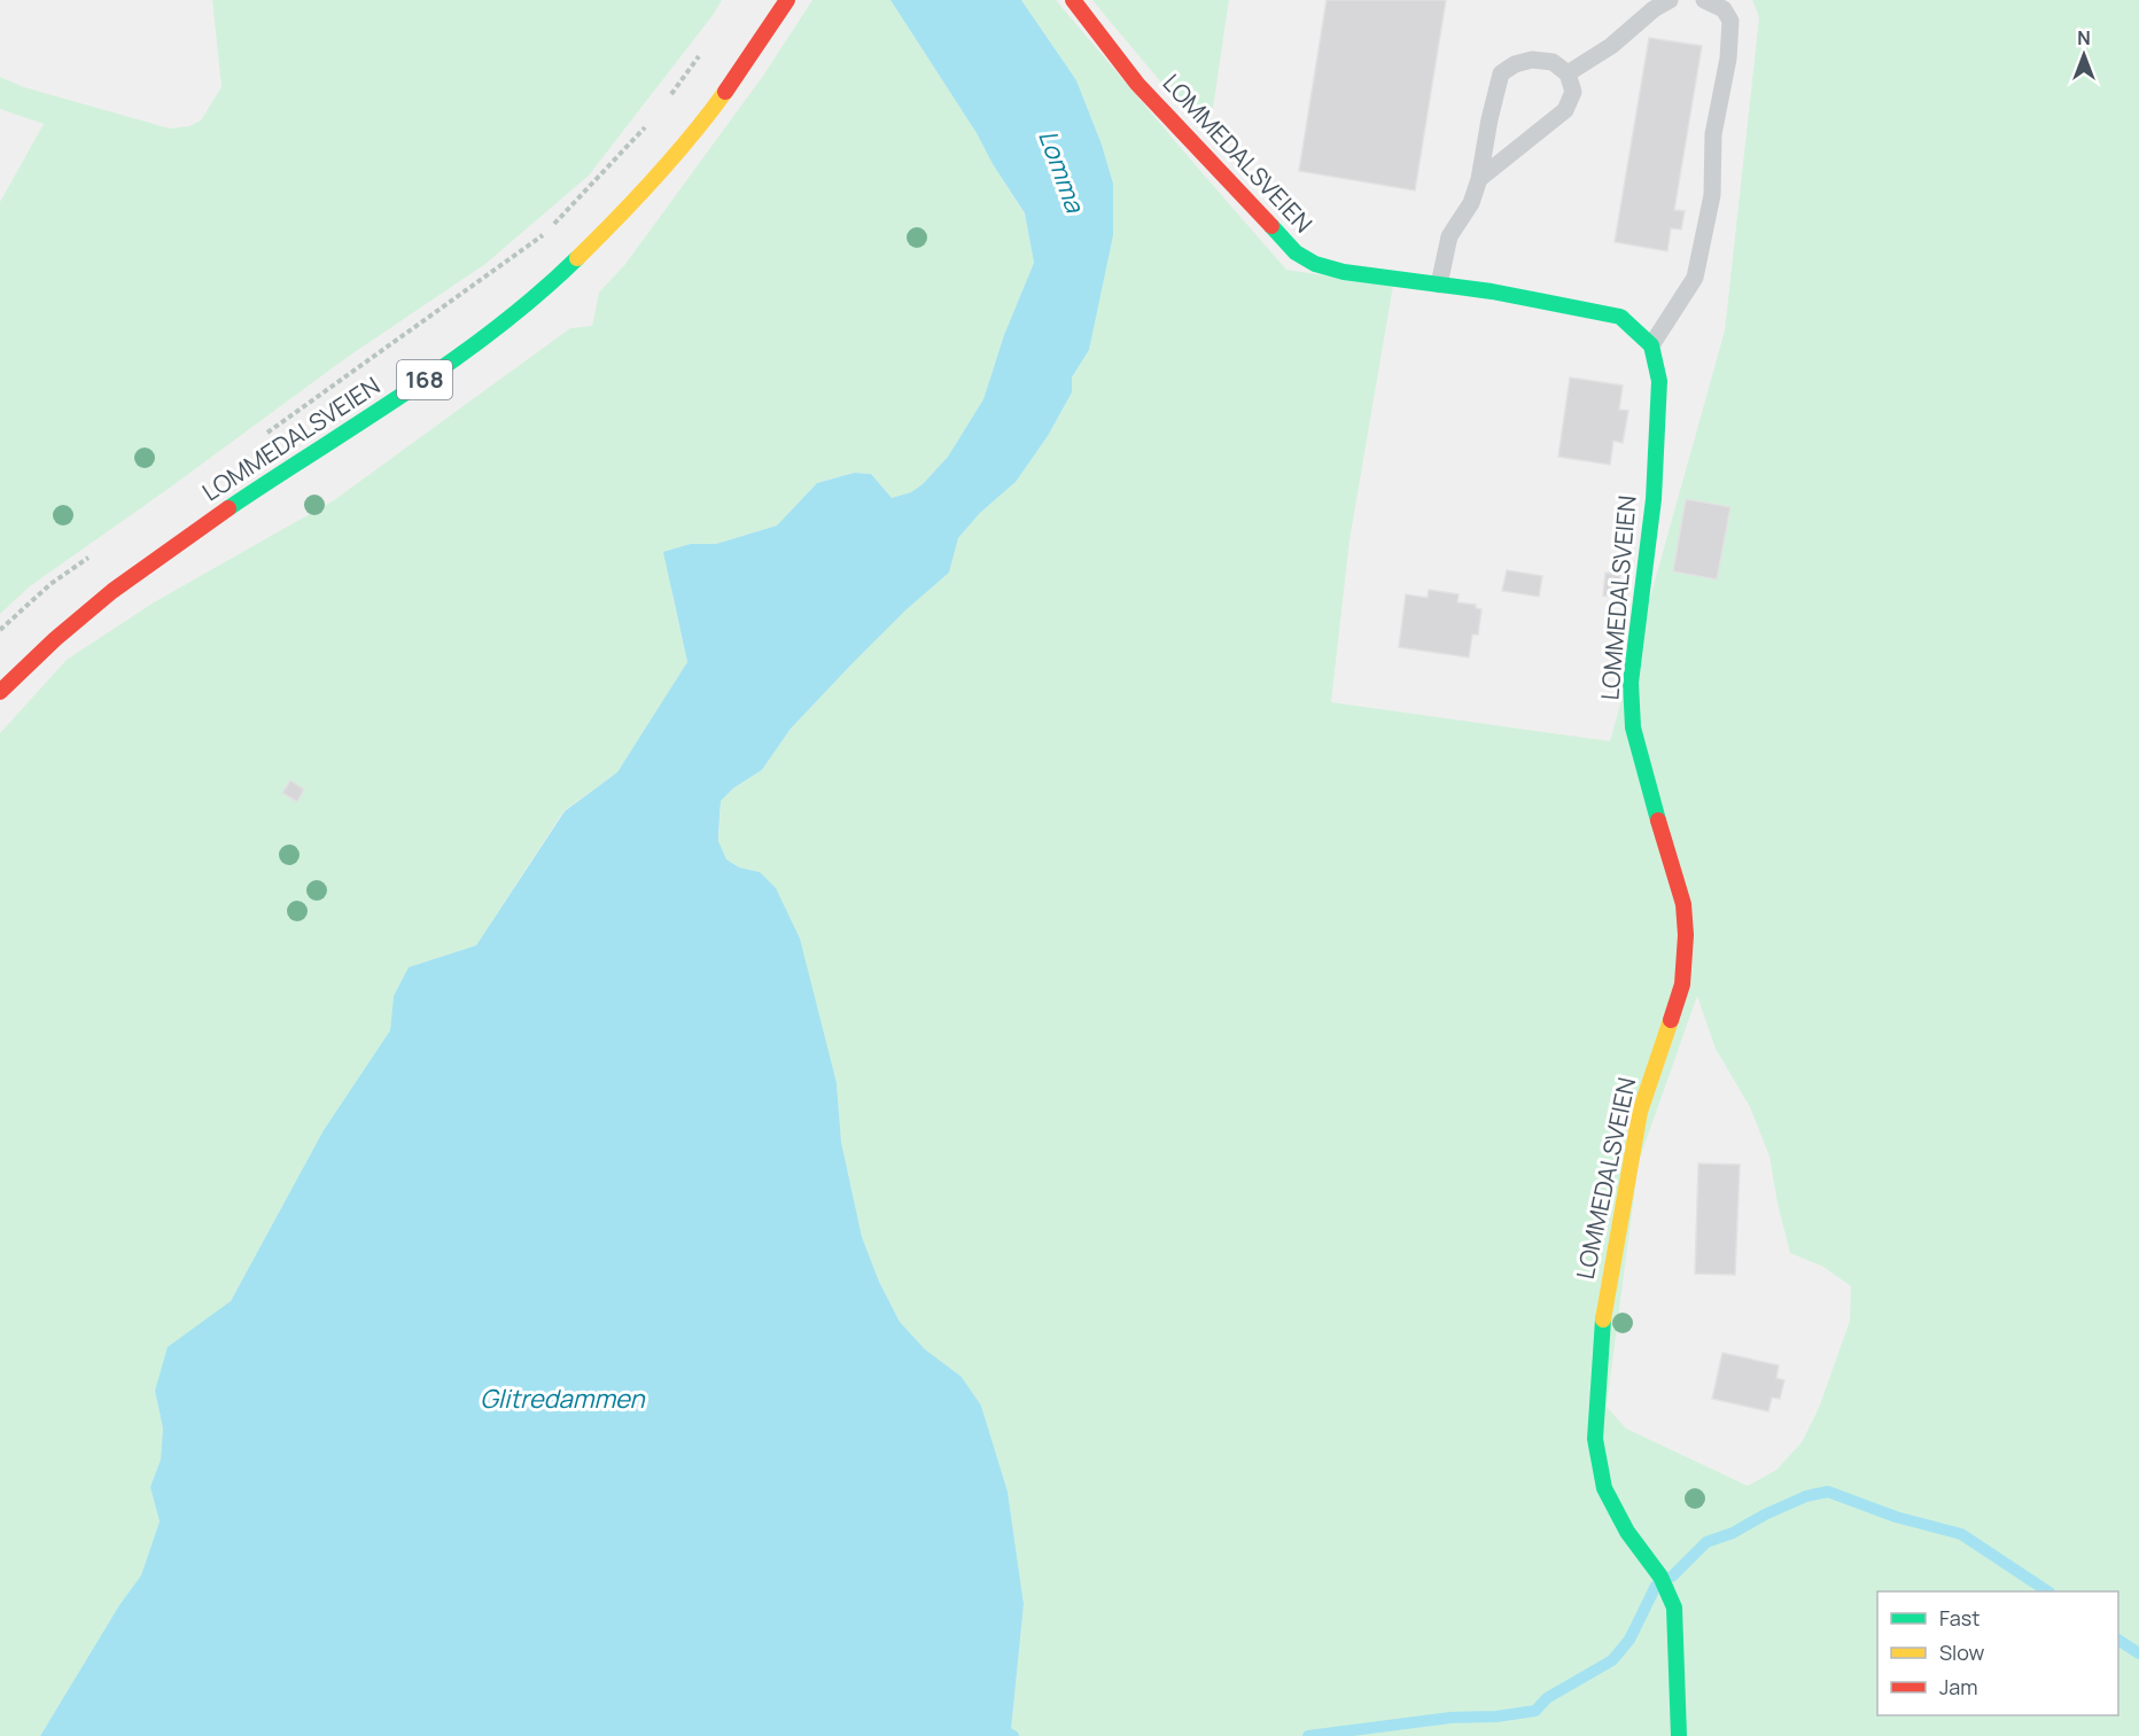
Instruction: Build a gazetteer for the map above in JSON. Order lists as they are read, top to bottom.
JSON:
{
  "streets": {
    "street": ["LOMMEDALSVEIEN", "168"]
  },
  "water": ["Lomma", "Glitredammen"],
  "legend": ["Fast", "Slow", "Jam"],
  "north": "top"
}
